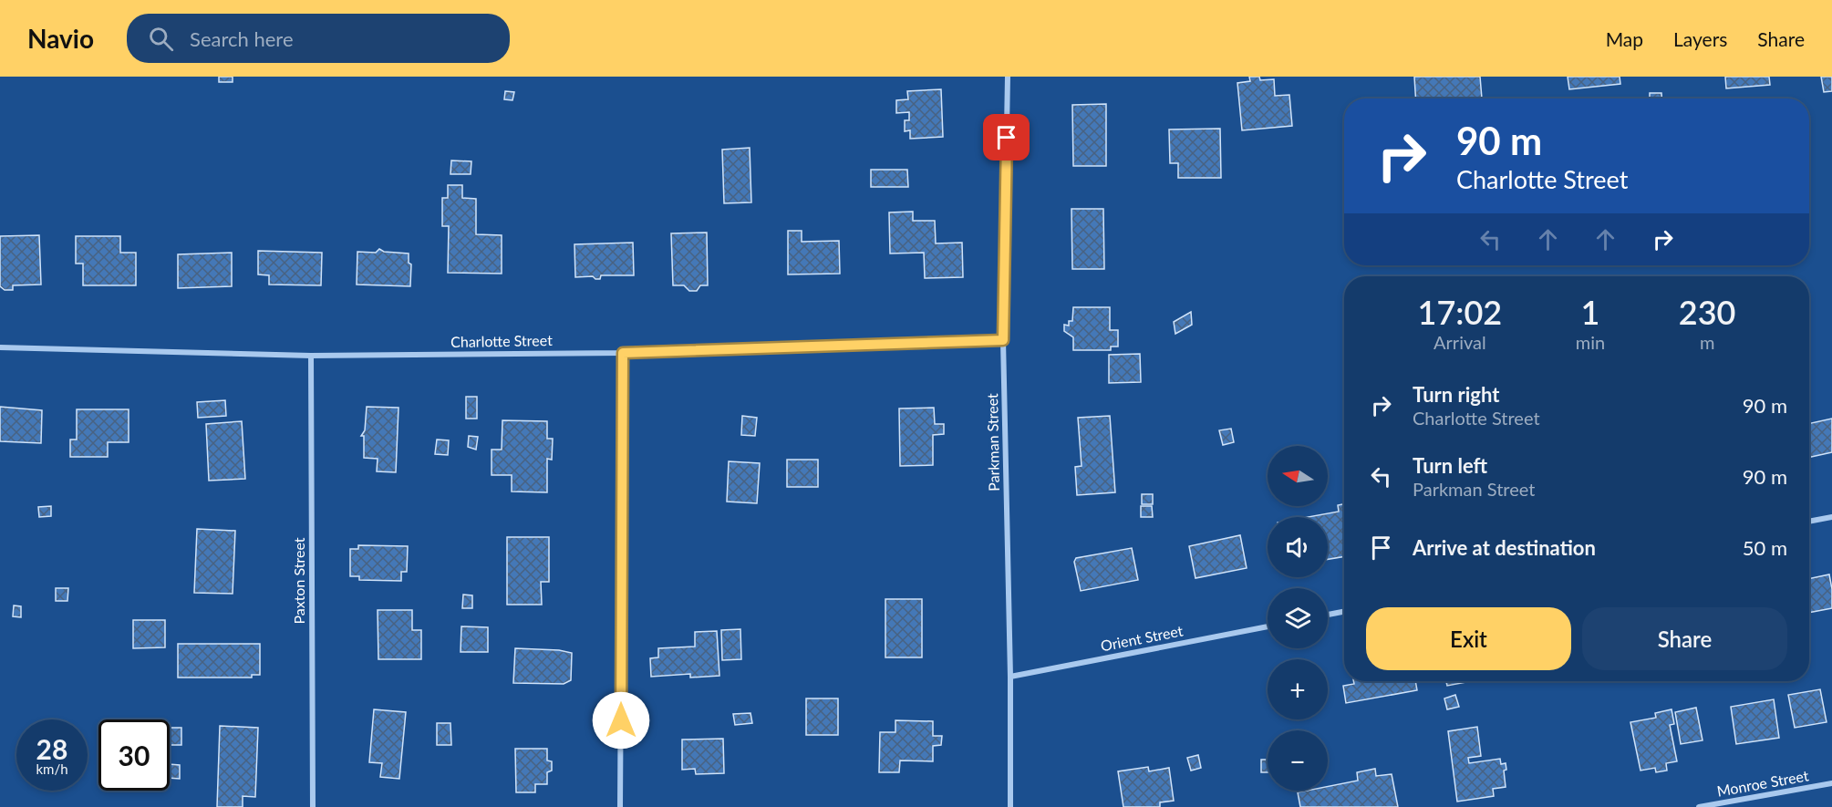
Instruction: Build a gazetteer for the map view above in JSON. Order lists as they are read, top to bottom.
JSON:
{
  "streets": {
    "street": [
      "Charlotte Street",
      "Parkman Street",
      "Paxton Street",
      "Orient Street",
      "Monroe Street"
    ]
  },
  "crossings": [
    ["Charlotte Street", "Parkman Street"],
    ["Charlotte Street", "Paxton Street"],
    ["Parkman Street", "Orient Street"]
  ],
  "north": "left",
  "page": {
    "header": "Navio",
    "search": "Search here",
    "nav": ["Map", "Layers", "Share"],
    "turn": ["90 m", "Charlotte Street"],
    "eta": [
      "17:02",
      "Arrival",
      "1",
      "min",
      "230",
      "m"
    ],
    "list": [
      {
        "name": "Turn right",
        "note": "Charlotte Street",
        "value": "90 m"
      },
      {
        "name": "Turn left",
        "note": "Parkman Street",
        "value": "90 m"
      },
      {
        "name": "Arrive at destination",
        "value": "50 m"
      }
    ],
    "map_buttons": ["+", "−"],
    "buttons": ["Exit", "Share"],
    "speed": "28 km/h",
    "limit": "30"
  }
}
